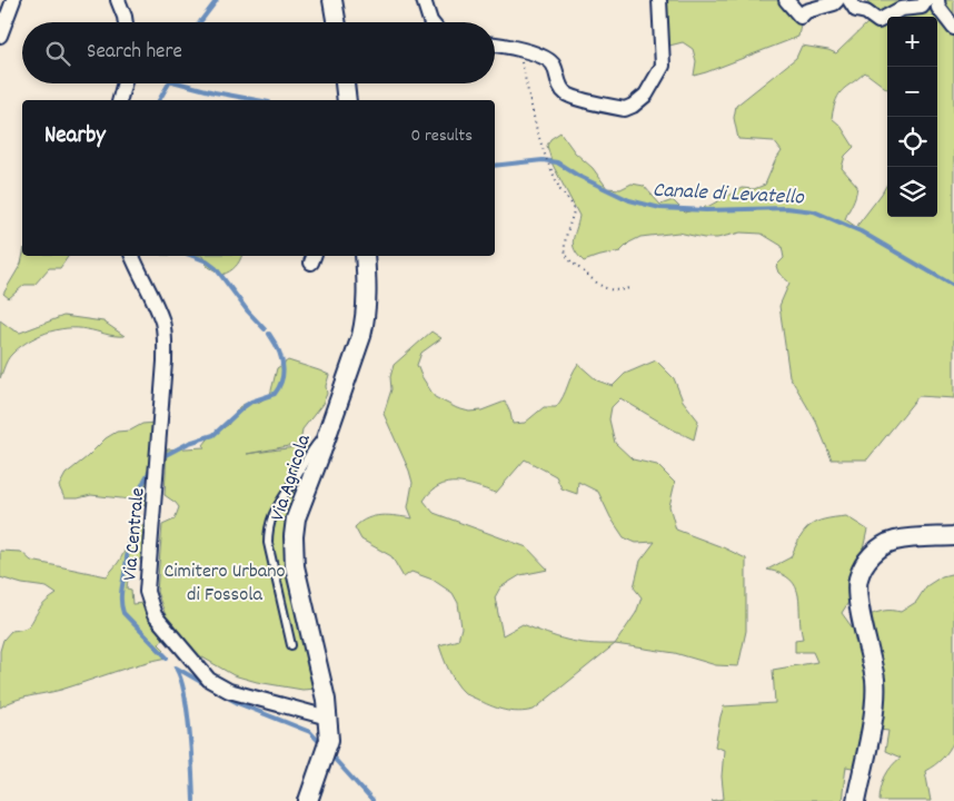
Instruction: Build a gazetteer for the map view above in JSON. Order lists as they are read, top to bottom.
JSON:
{
  "streets": {
    "street": ["Via Agricola", "Via Centrale"]
  },
  "crossings": [
    ["Via Agricola", "Via Centrale"]
  ],
  "water": ["Canale di Levatello"],
  "parks": ["Cimitero Urbano di Fossola"],
  "page": {
    "map_buttons": ["+", "−"],
    "search": "Search here",
    "heading": ["Nearby", "0 results"]
  }
}
